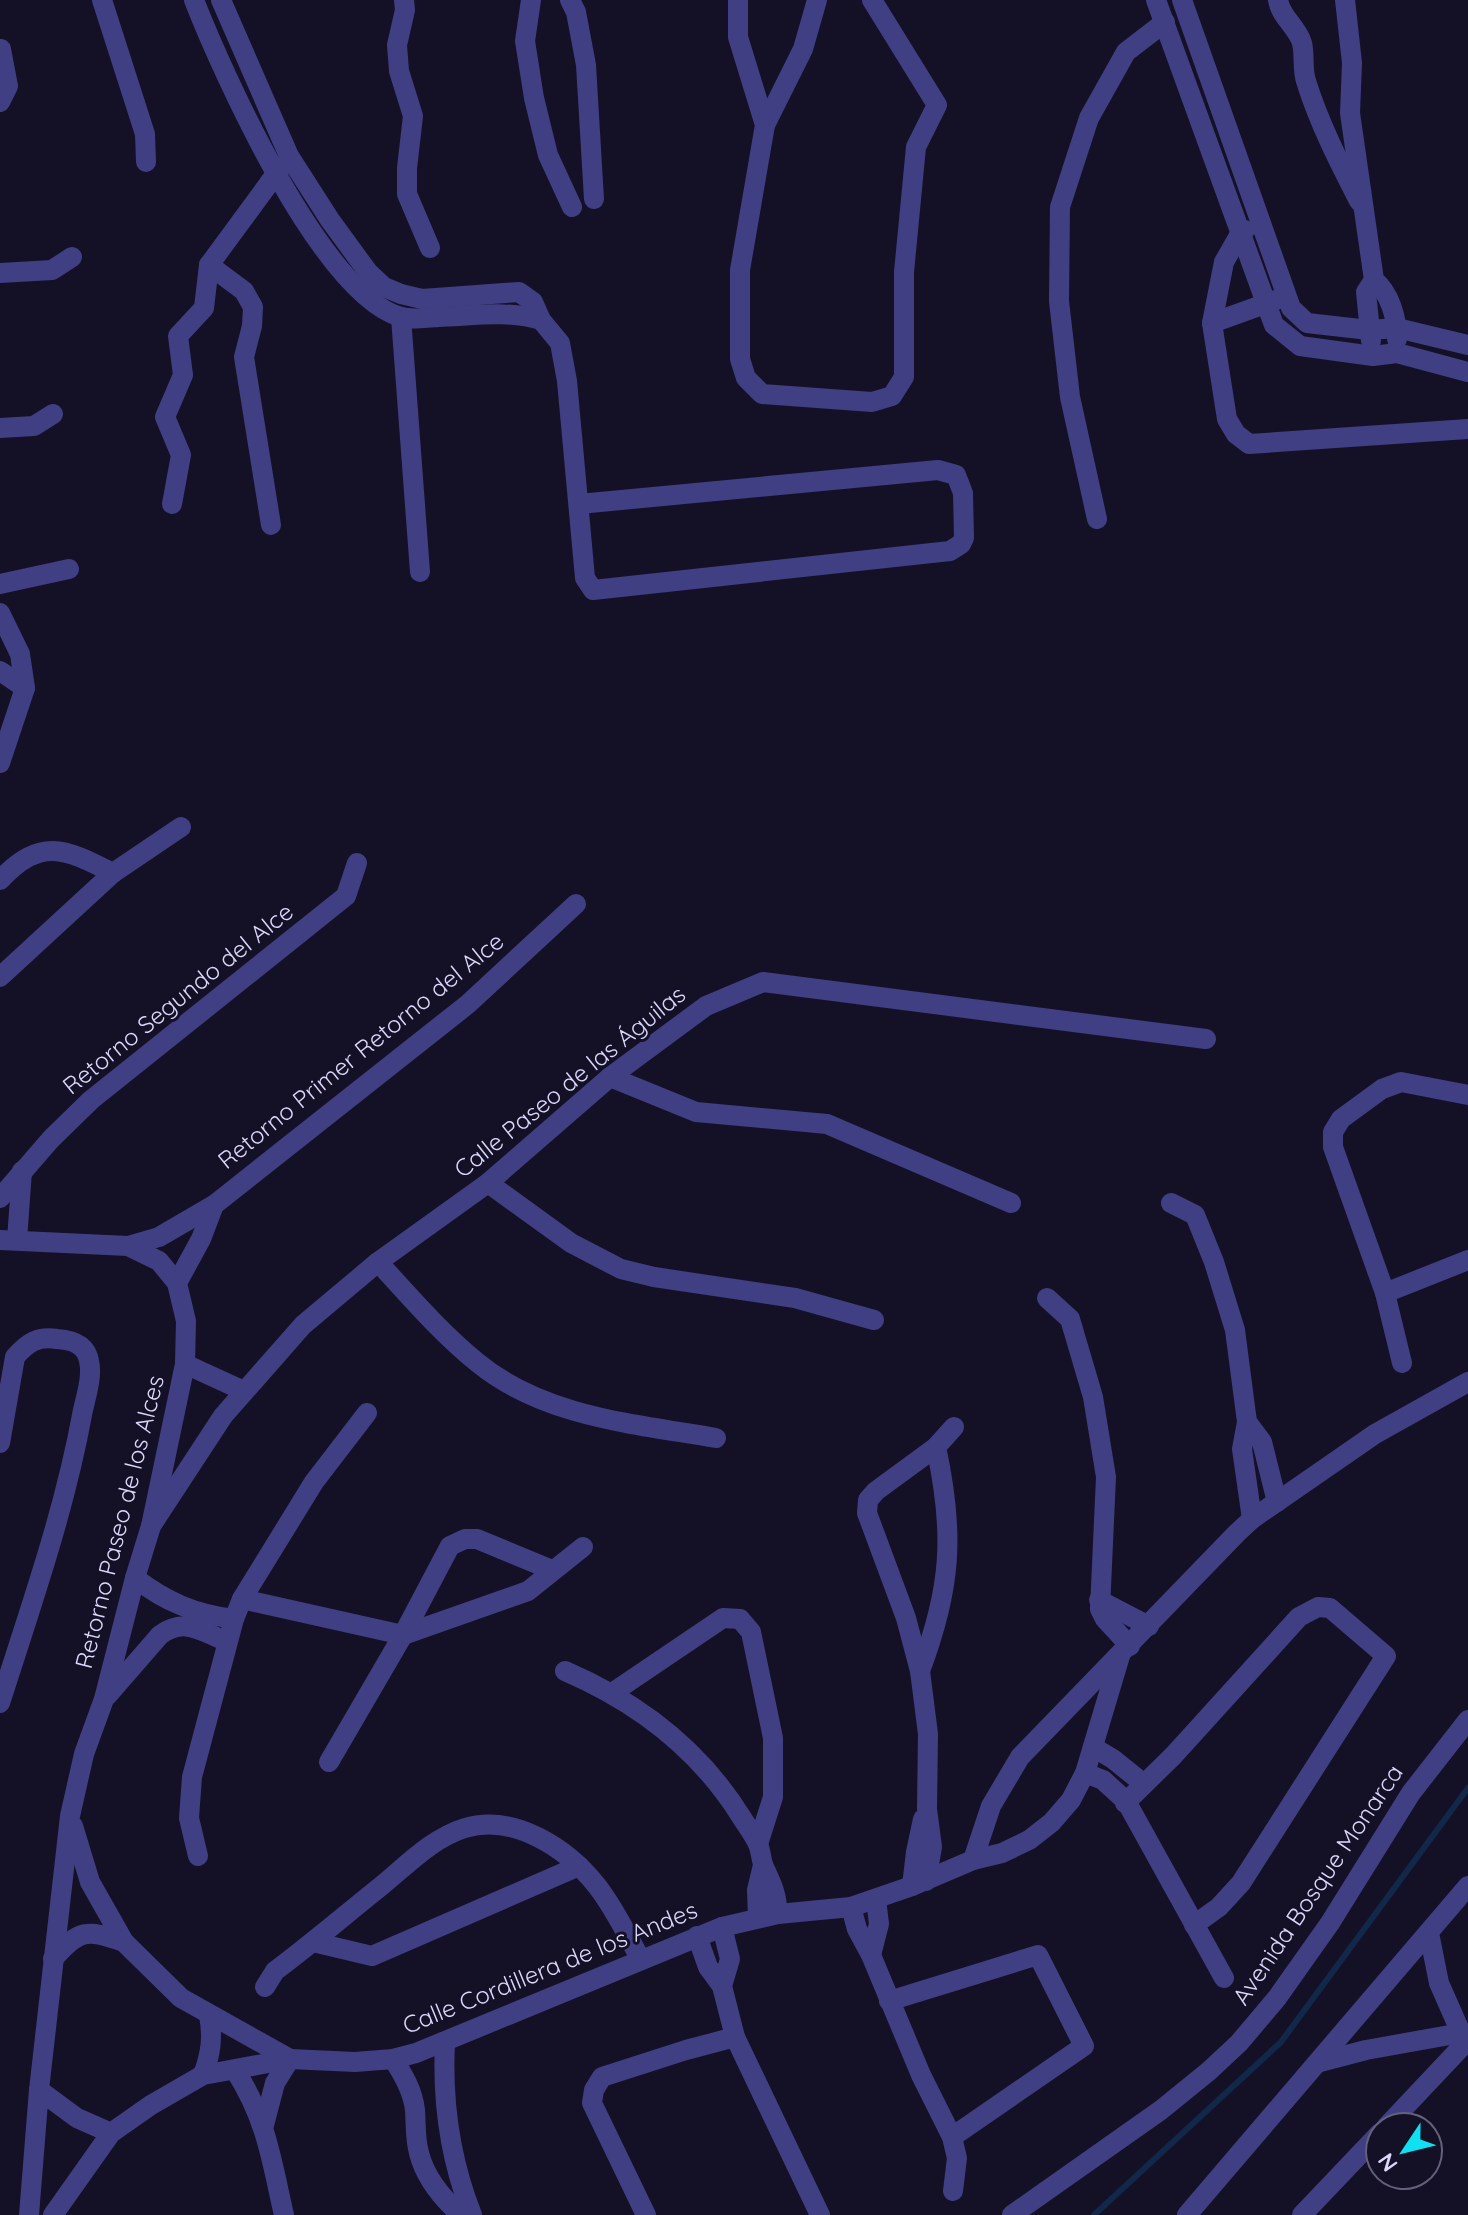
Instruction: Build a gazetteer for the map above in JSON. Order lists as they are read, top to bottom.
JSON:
{
  "streets": {
    "street": [
      "Retorno Segundo del Alce",
      "Retorno Primer Retorno del Alce",
      "Calle Paseo de las Águilas",
      "Retorno Paseo de los Alces",
      "Avenida Bosque Monarca",
      "Calle Cordillera de los Andes"
    ]
  },
  "crossings": [
    ["Retorno Primer Retorno del Alce", "Retorno Paseo de los Alces"],
    ["Calle Paseo de las Águilas", "Retorno Paseo de los Alces"]
  ],
  "north": "bottom left"
}
